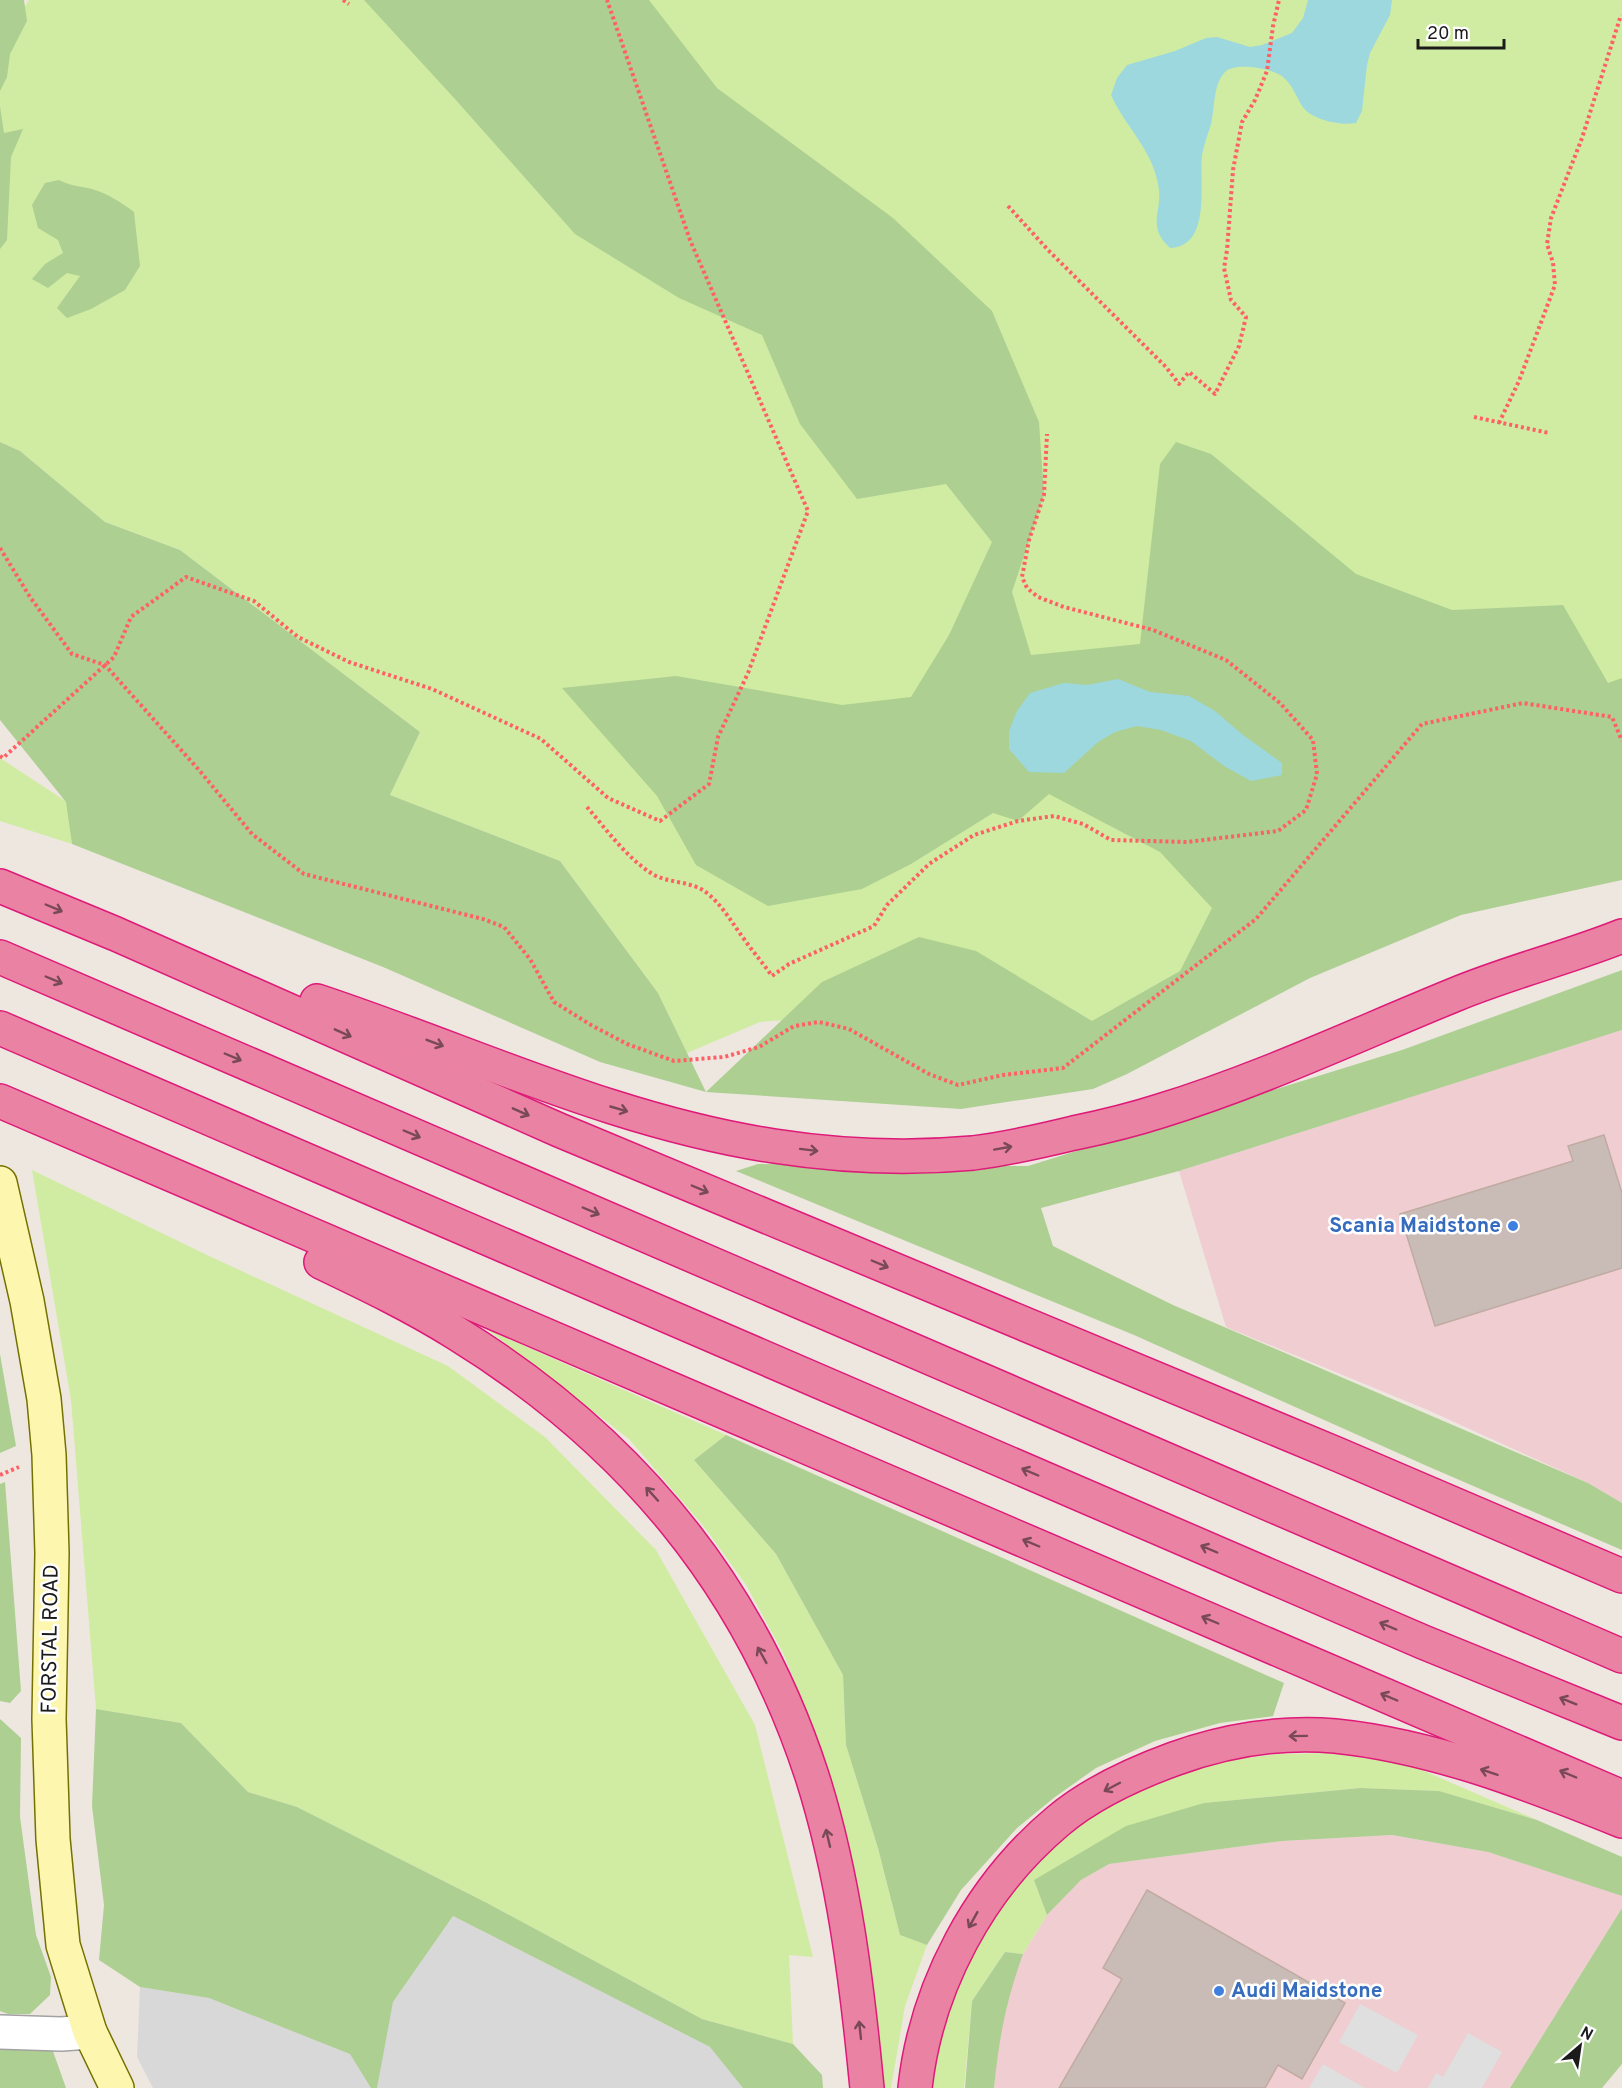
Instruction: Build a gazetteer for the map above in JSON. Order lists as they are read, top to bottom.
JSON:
{
  "streets": {
    "street": ["FORSTAL ROAD"]
  },
  "places": ["Scania Maidstone", "Audi Maidstone"],
  "scale_bar": "20 m",
  "north": "top right"
}
